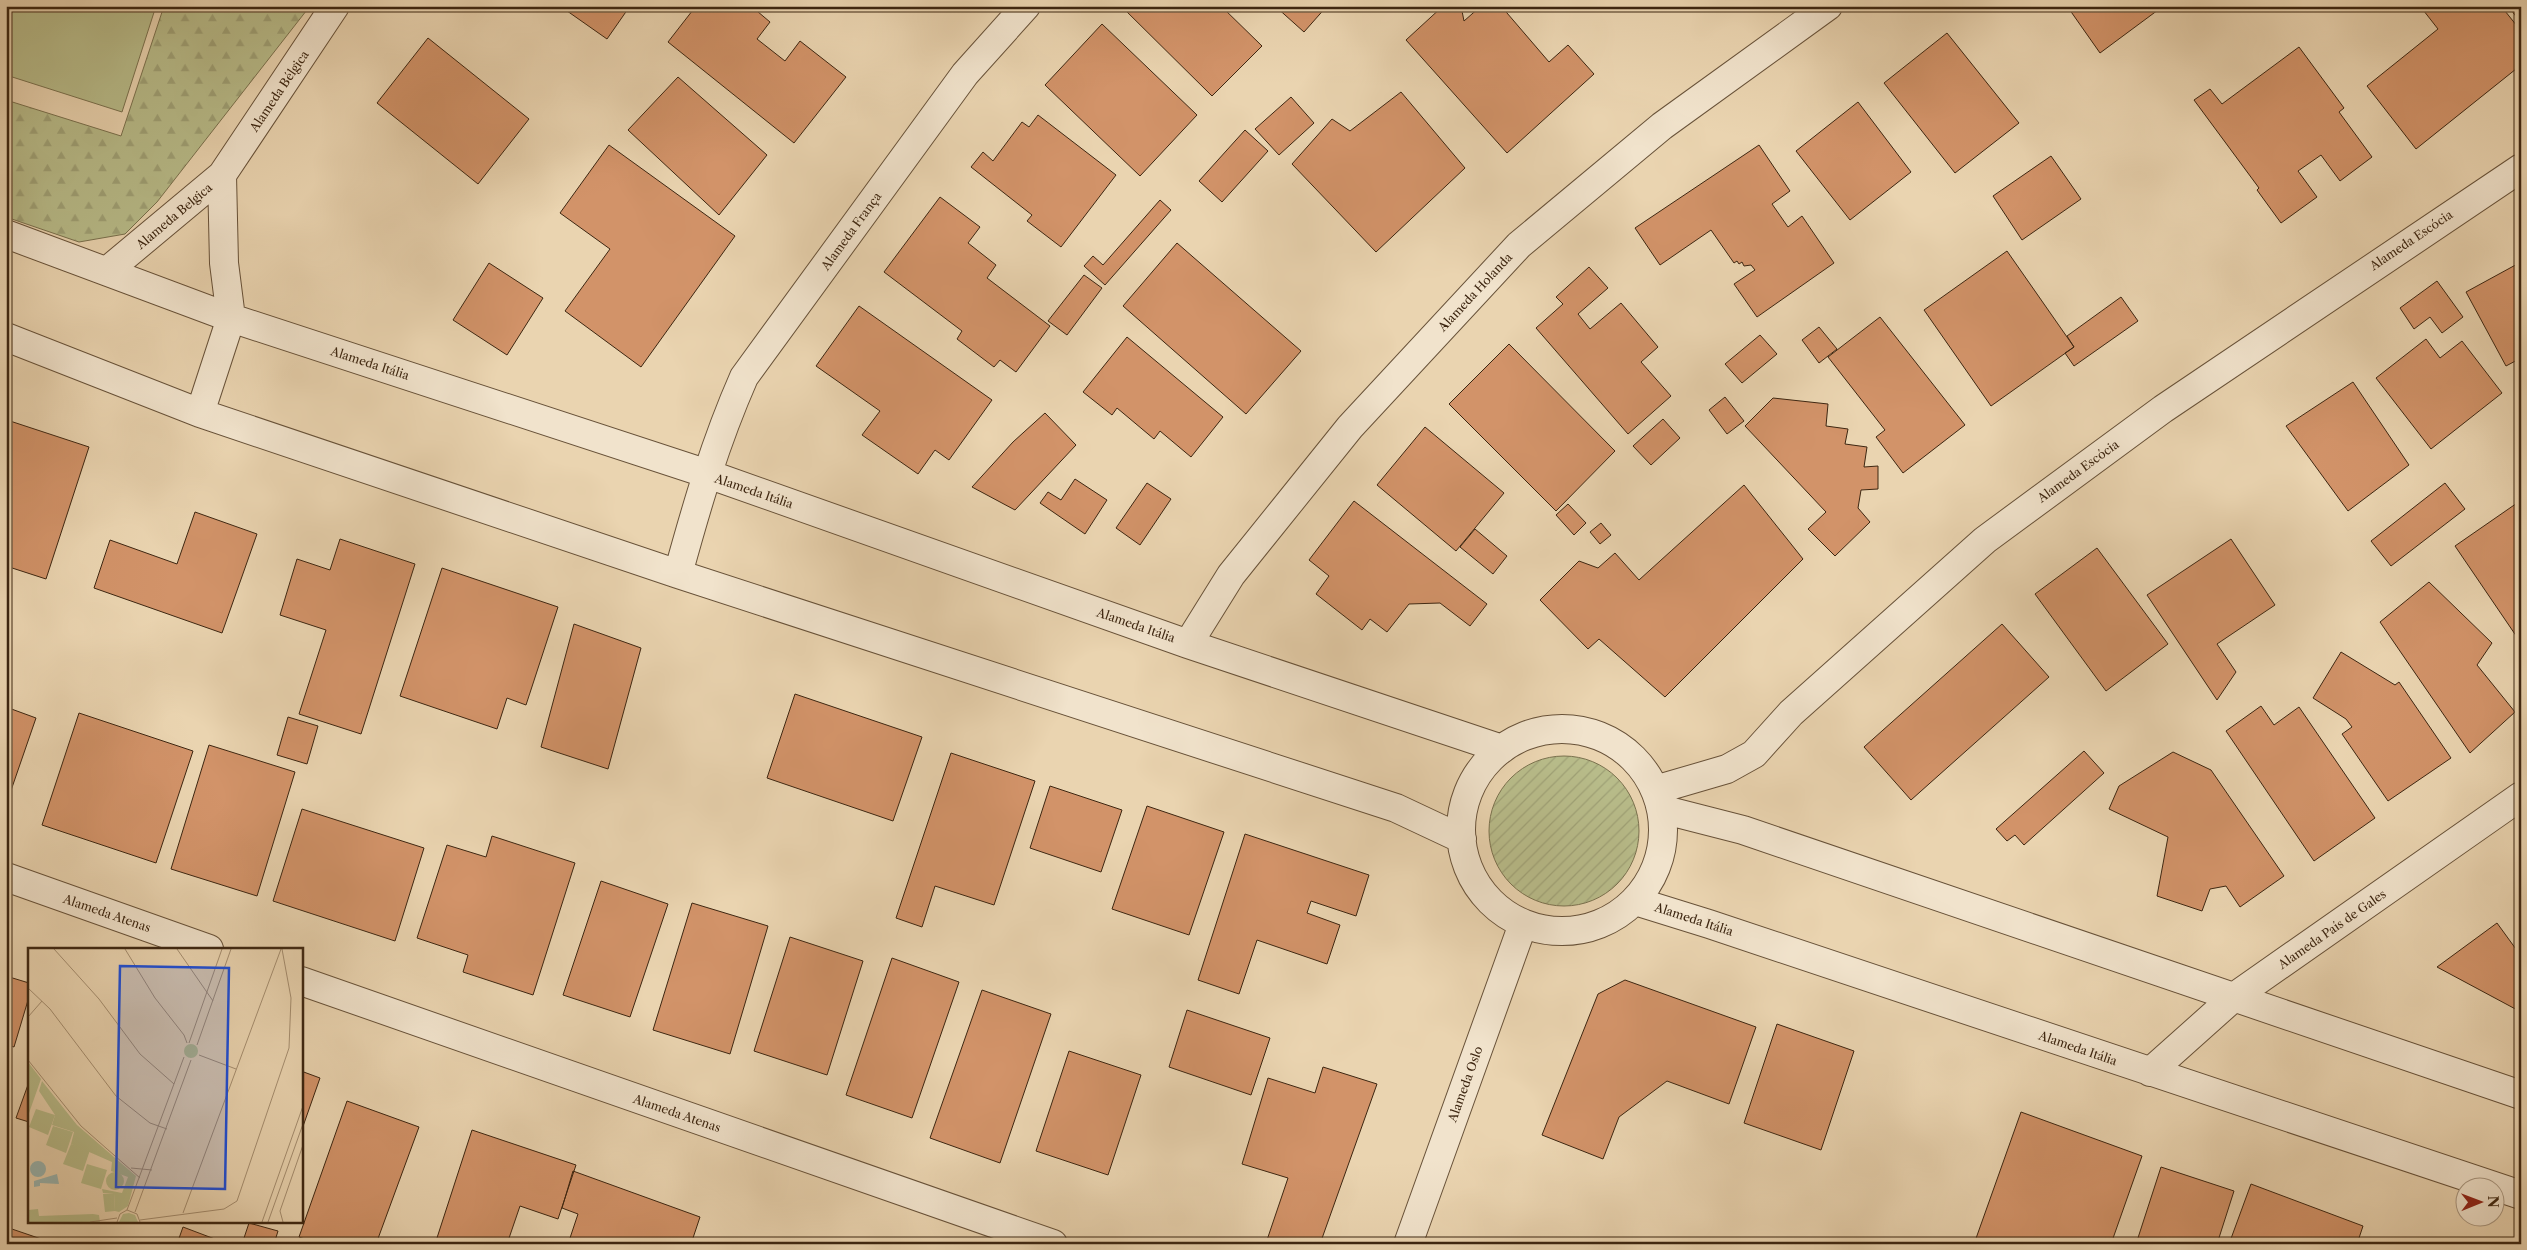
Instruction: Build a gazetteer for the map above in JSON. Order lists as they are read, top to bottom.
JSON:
{
  "streets": {
    "street": [
      "Alameda Bélgica",
      "Alameda Belgica",
      "Alameda França",
      "Alameda Escócia",
      "Alameda Holanda",
      "Alameda Itália",
      "Alameda Atenas",
      "Alameda País de Gales",
      "Alameda Oslo"
    ]
  },
  "crossings": [
    ["Alameda Bélgica", "Alameda Belgica"],
    ["Alameda Belgica", "Alameda Itália"],
    ["Alameda França", "Alameda Itália"],
    ["Alameda Holanda", "Alameda Itália"],
    ["Alameda Itália", "Alameda País de Gales"]
  ],
  "north": "right"
}
